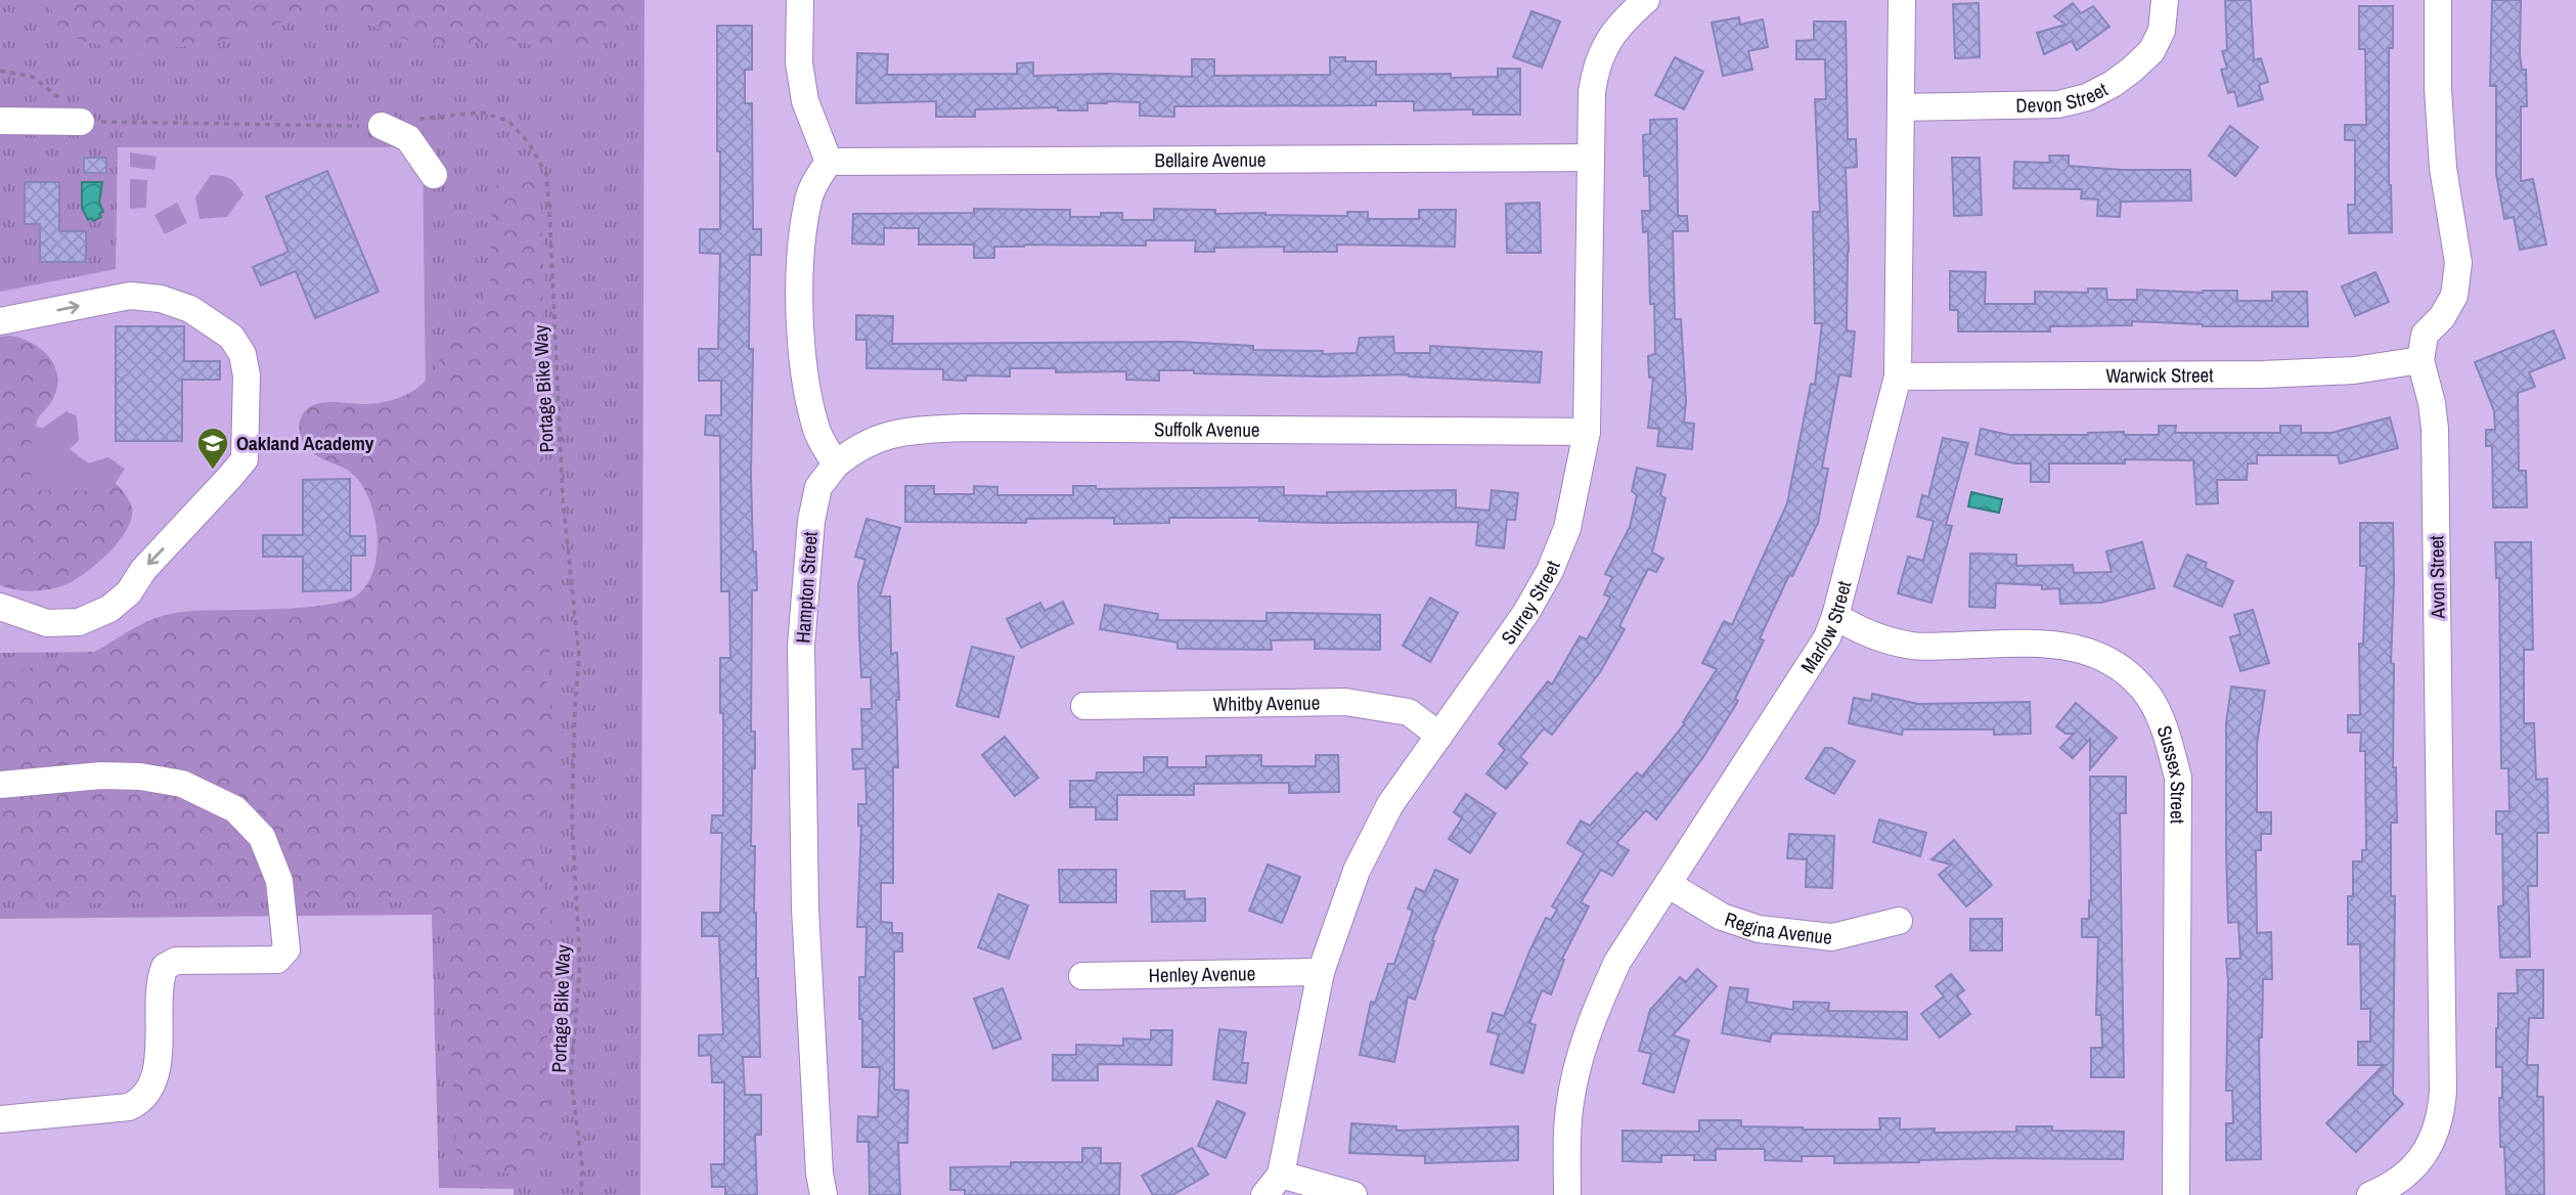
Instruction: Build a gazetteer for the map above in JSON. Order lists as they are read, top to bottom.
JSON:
{
  "streets": {
    "street": [
      "Devon Street",
      "Bellaire Avenue",
      "Warwick Street",
      "Suffolk Avenue",
      "Avon Street",
      "Hampton Street",
      "Surrey Street",
      "Marlow Street",
      "Whitby Avenue",
      "Sussex Street",
      "Regina Avenue",
      "Henley Avenue"
    ],
    "path": ["Portage Bike Way"]
  },
  "crossings": [
    ["Devon Street", "Marlow Street"],
    ["Bellaire Avenue", "Surrey Street"],
    ["Warwick Street", "Avon Street"],
    ["Warwick Street", "Marlow Street"],
    ["Suffolk Avenue", "Hampton Street"],
    ["Suffolk Avenue", "Surrey Street"],
    ["Surrey Street", "Whitby Avenue"],
    ["Surrey Street", "Henley Avenue"],
    ["Marlow Street", "Sussex Street"],
    ["Marlow Street", "Regina Avenue"]
  ],
  "places": {
    "school or university": ["Oakland Academy"]
  }
}
